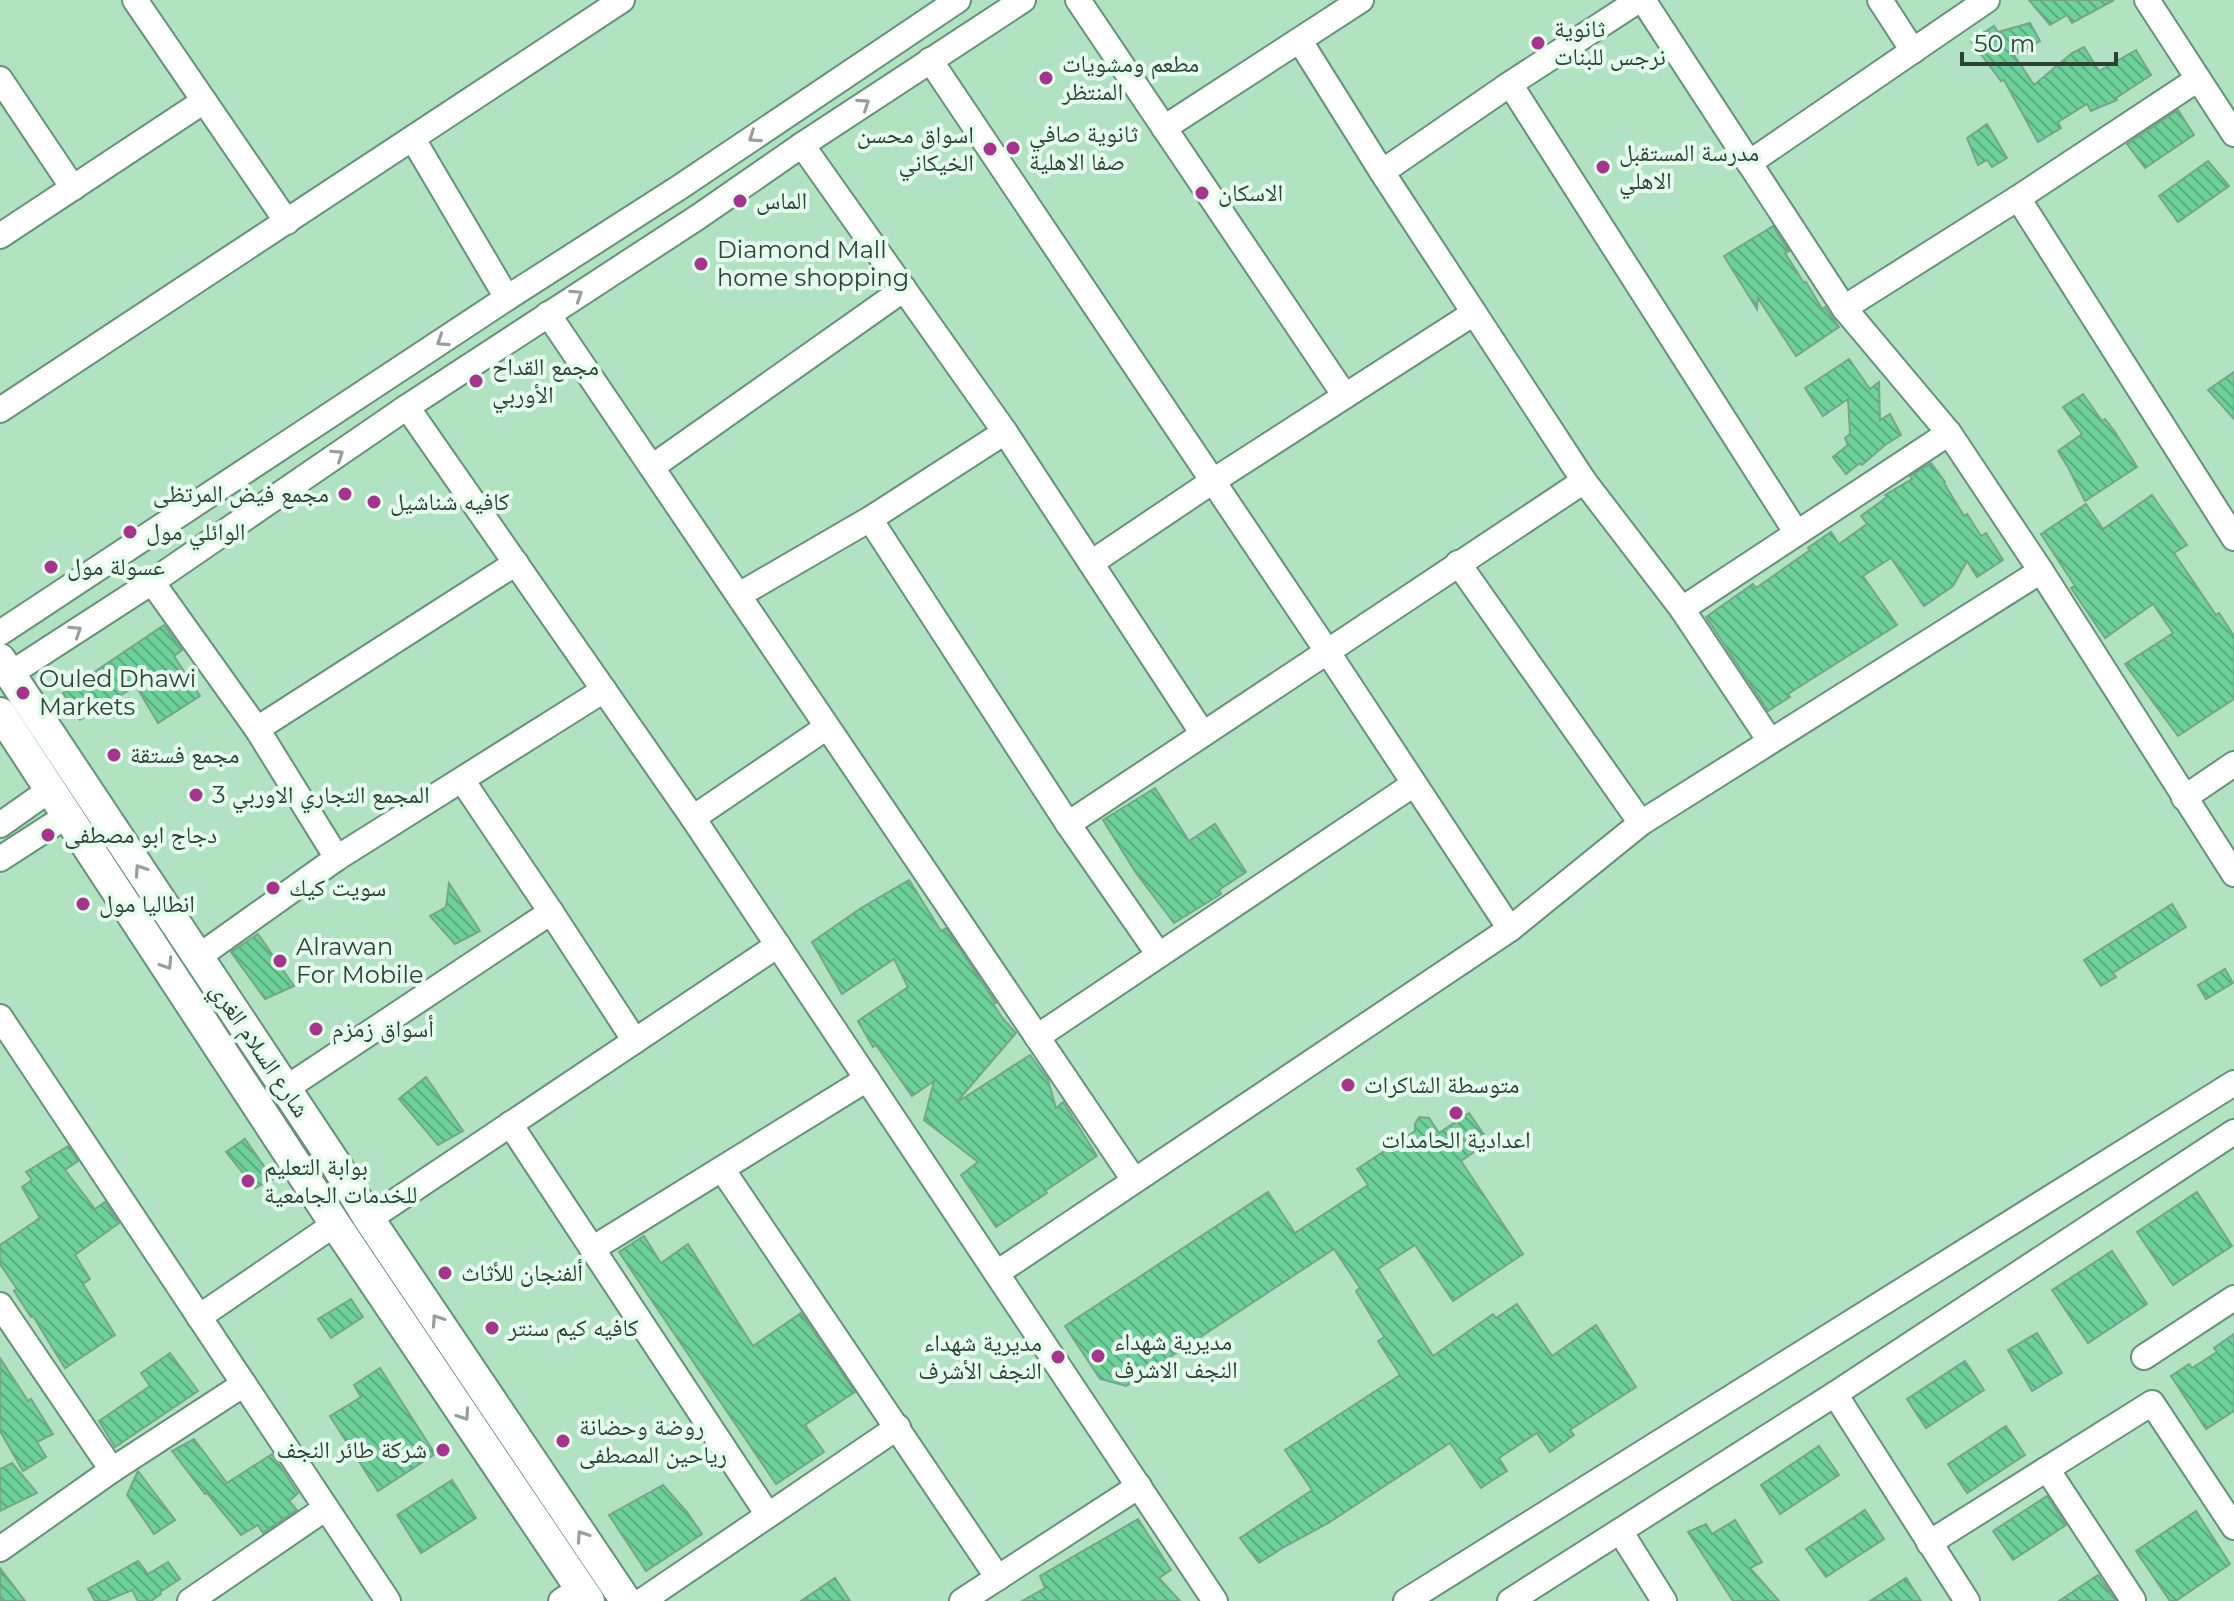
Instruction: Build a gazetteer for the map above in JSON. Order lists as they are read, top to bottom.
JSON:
{
  "streets": {
    "main road": ["شارع السلام الغري"]
  },
  "places": [
    "ثانوية نرجس للبنات",
    "مطعم ومشويات المنتظر",
    "ثانوية صافي صفا الاهلية",
    "اسواق محسن الخيكاني",
    "مدرسة المستقبل الاهلي",
    "الاسكان",
    "الماس",
    "Diamond Mall home shopping",
    "مجمع القداح الأوربي",
    "مجمع فيض المرتظى",
    "كافيه شناشيل",
    "الوائلي مول",
    "عسولة مول",
    "Ouled Dhawi Markets",
    "مجمع فستقة",
    "المجمع التجاري الاوربي 3",
    "دجاج ابو مصطفى",
    "سويت كيك",
    "انطاليا مول",
    "Alrawan For Mobile",
    "أسواق زمزم",
    "متوسطة الشاكرات",
    "اعدادية الحامدات",
    "بوابة التعليم للخدمات الجامعية",
    "ألفنجان للأثاث",
    "كافيه كيم سنتر",
    "مديرية شهداء النجف الاشرف",
    "مديرية شهداء النجف الأشرف",
    "روضة وحضانة رياحين المصطفى",
    "شركة طائر النجف"
  ],
  "scale_bar": "50 m"
}
